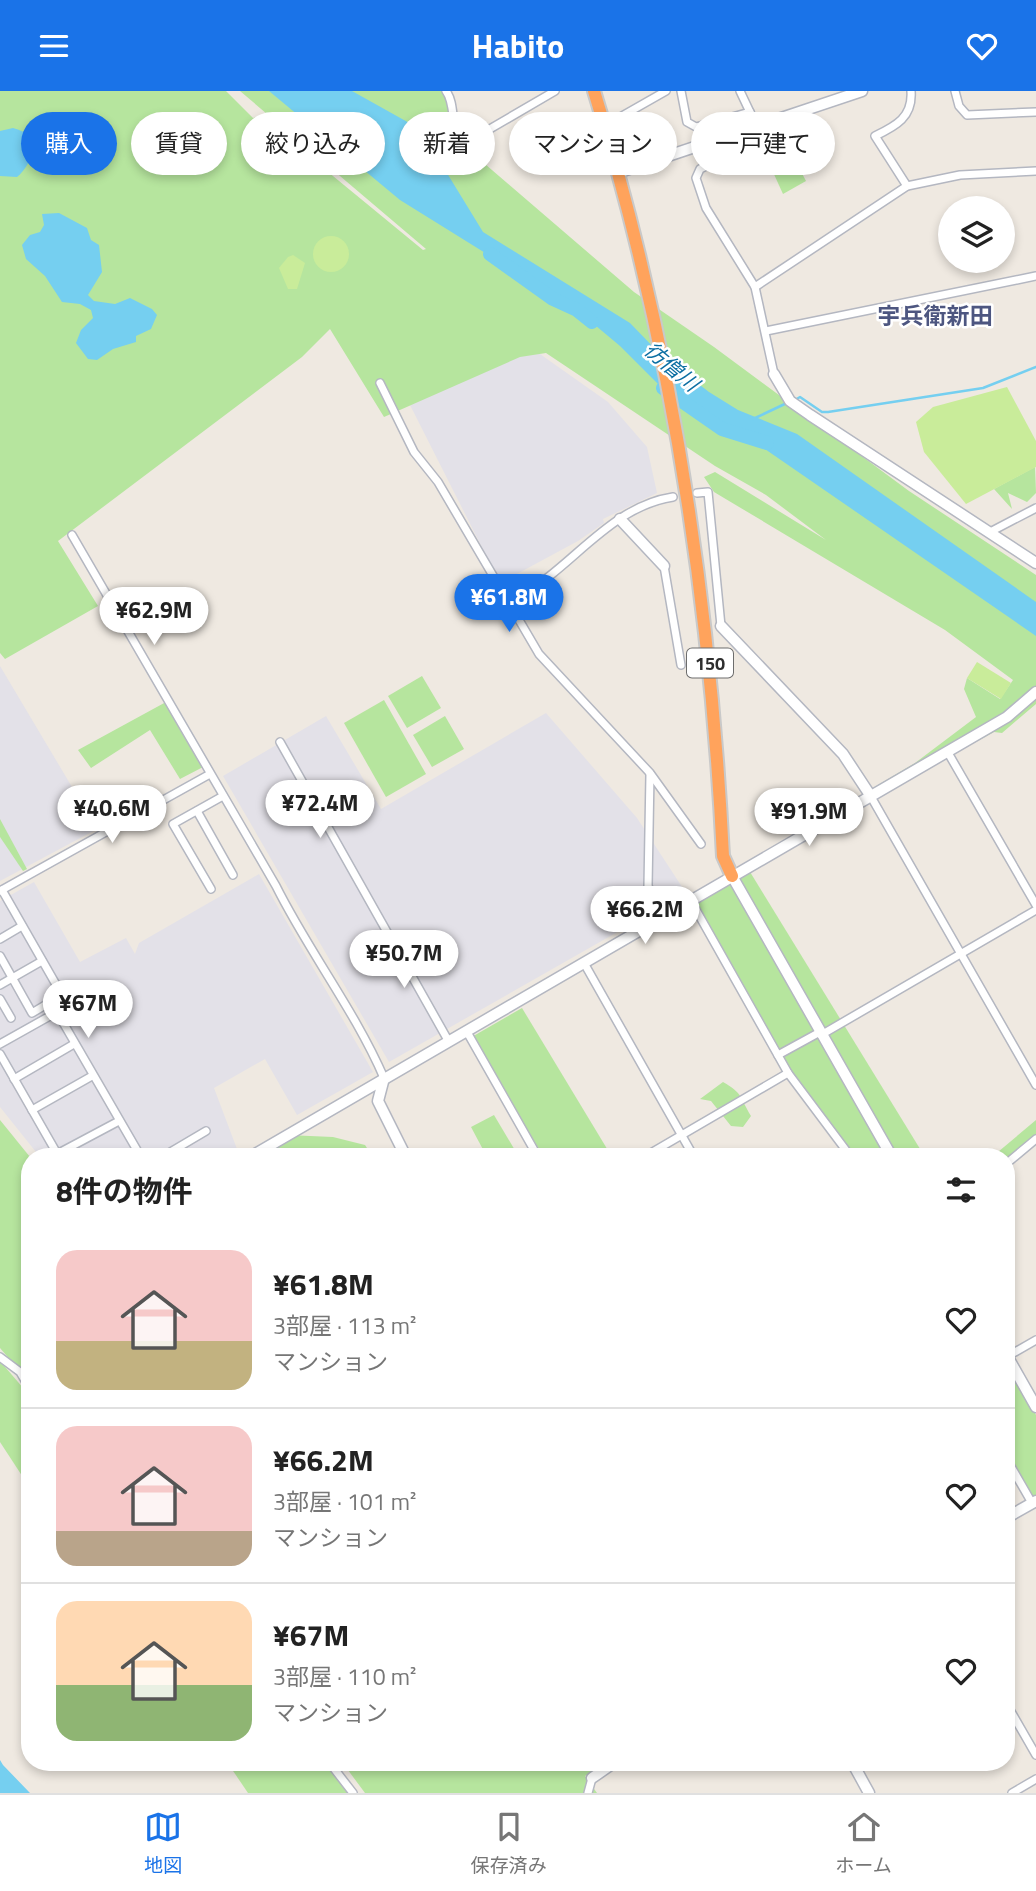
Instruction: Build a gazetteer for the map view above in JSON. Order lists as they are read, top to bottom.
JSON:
{
  "streets": {
    "highway": ["150"]
  },
  "districts": ["宇兵衛新田"],
  "water": ["彷僧川"],
  "page": {
    "header": "Habito",
    "chip": [
      "購入",
      "賃貸",
      "絞り込み",
      "新着",
      "マンション",
      "一戸建て"
    ],
    "price": [
      "¥61.8M",
      "¥62.9M",
      "¥72.4M",
      "¥40.6M",
      "¥91.9M",
      "¥66.2M",
      "¥50.7M",
      "¥67M"
    ],
    "heading": "8件の物件",
    "list": [
      {
        "name": "¥61.8M",
        "note": "3部屋 · 113 m² · マンション"
      },
      {
        "name": "¥66.2M",
        "note": "3部屋 · 101 m² · マンション"
      },
      {
        "name": "¥67M",
        "note": "3部屋 · 110 m² · マンション"
      }
    ],
    "tabs": ["地図", "保存済み", "ホーム"]
  }
}
